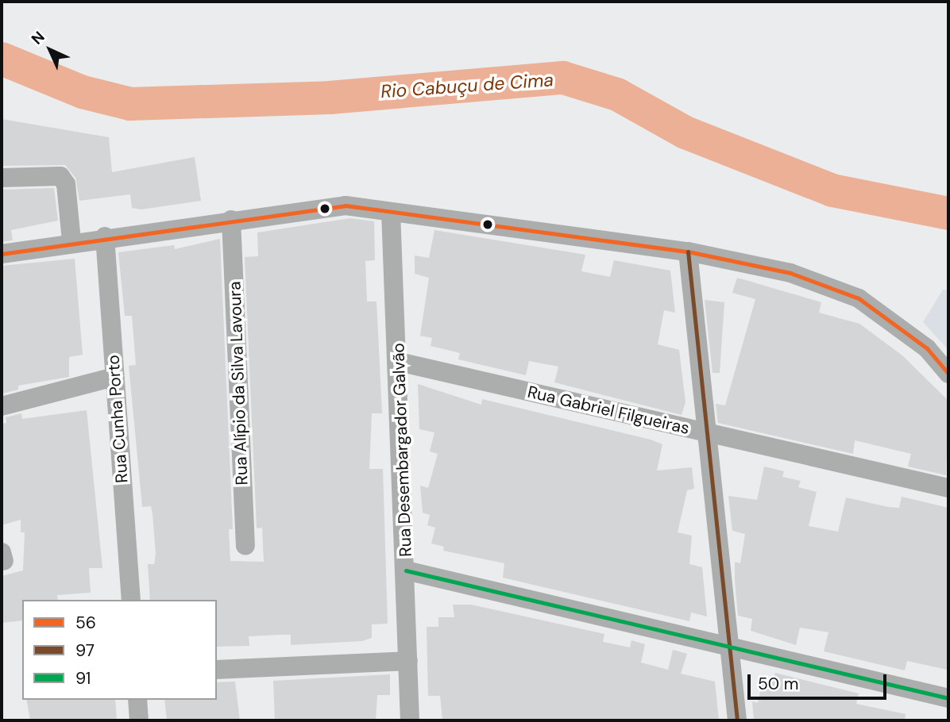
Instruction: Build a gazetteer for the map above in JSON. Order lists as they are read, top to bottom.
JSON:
{
  "streets": {
    "street": [
      "Rua Alípio da Silva Lavoura",
      "Rua Gabriel Filgueiras",
      "Rua Cunha Porto",
      "Rua Desembargador Galvão"
    ]
  },
  "crossings": [
    ["Rua Gabriel Filgueiras", "Rua Desembargador Galvão"]
  ],
  "water": ["Rio Cabuçu de Cima"],
  "lines": ["transit line 56", "transit line 97", "transit line 91"],
  "legend": ["56", "97", "91"],
  "scale_bar": "50 m",
  "north": "top left"
}
